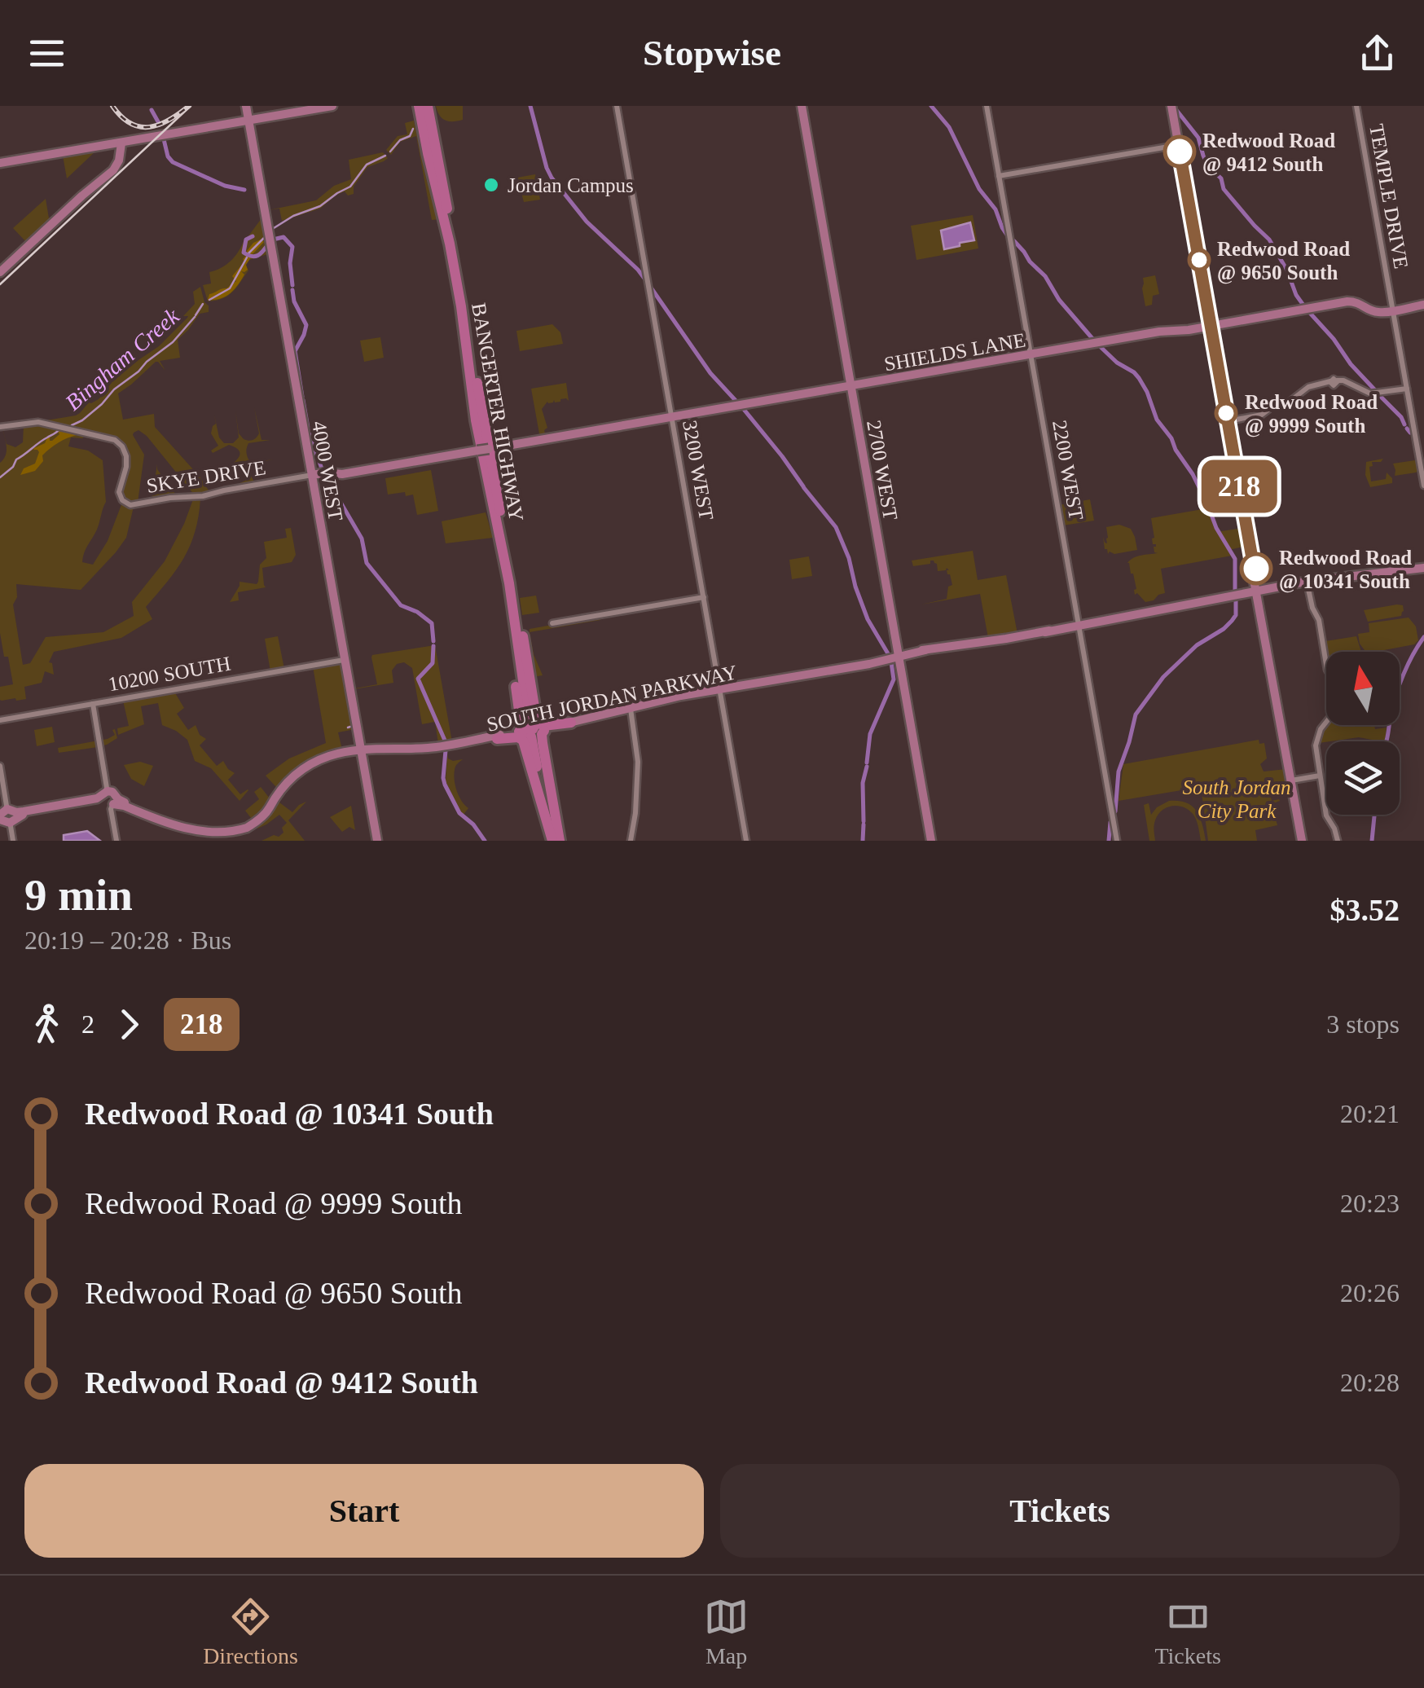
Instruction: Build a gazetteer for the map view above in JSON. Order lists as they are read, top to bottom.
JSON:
{
  "streets": {
    "highway": ["BANGERTER HIGHWAY"],
    "main road": [
      "SHIELDS LANE",
      "2700 WEST",
      "4000 WEST",
      "SKYE DRIVE",
      "SOUTH JORDAN PARKWAY"
    ],
    "street": [
      "TEMPLE DRIVE",
      "3200 WEST",
      "2200 WEST",
      "10200 SOUTH"
    ]
  },
  "crossings": [
    ["TEMPLE DRIVE", "SHIELDS LANE"],
    ["SHIELDS LANE", "3200 WEST"],
    ["SHIELDS LANE", "2700 WEST"],
    ["SHIELDS LANE", "2200 WEST"],
    ["SHIELDS LANE", "SKYE DRIVE"],
    ["BANGERTER HIGHWAY", "SOUTH JORDAN PARKWAY"],
    ["3200 WEST", "SOUTH JORDAN PARKWAY"],
    ["2700 WEST", "SOUTH JORDAN PARKWAY"],
    ["2200 WEST", "SOUTH JORDAN PARKWAY"],
    ["4000 WEST", "SKYE DRIVE"],
    ["4000 WEST", "10200 SOUTH"],
    ["4000 WEST", "SOUTH JORDAN PARKWAY"]
  ],
  "water": ["Bingham Creek"],
  "parks": ["South Jordan City Park"],
  "places": [
    "Redwood Road @ 9412 South",
    "Jordan Campus",
    "Redwood Road @ 9650 South",
    "Redwood Road @ 9999 South",
    "Redwood Road @ 10341 South"
  ],
  "lines": ["bus line 218"],
  "north": "top",
  "page": {
    "header": "Stopwise",
    "on_map": "218",
    "heading": ["9 min", "20:19 – 20:28 · Bus", "$3.52"],
    "legs": ["2", "218", "3 stops"],
    "list": [
      {
        "name": "Redwood Road @ 10341 South",
        "value": "20:21"
      },
      {
        "name": "Redwood Road @ 9999 South",
        "value": "20:23"
      },
      {
        "name": "Redwood Road @ 9650 South",
        "value": "20:26"
      },
      {
        "name": "Redwood Road @ 9412 South",
        "value": "20:28"
      }
    ],
    "buttons": ["Start", "Tickets"],
    "tabs": ["Directions", "Map", "Tickets"]
  }
}
